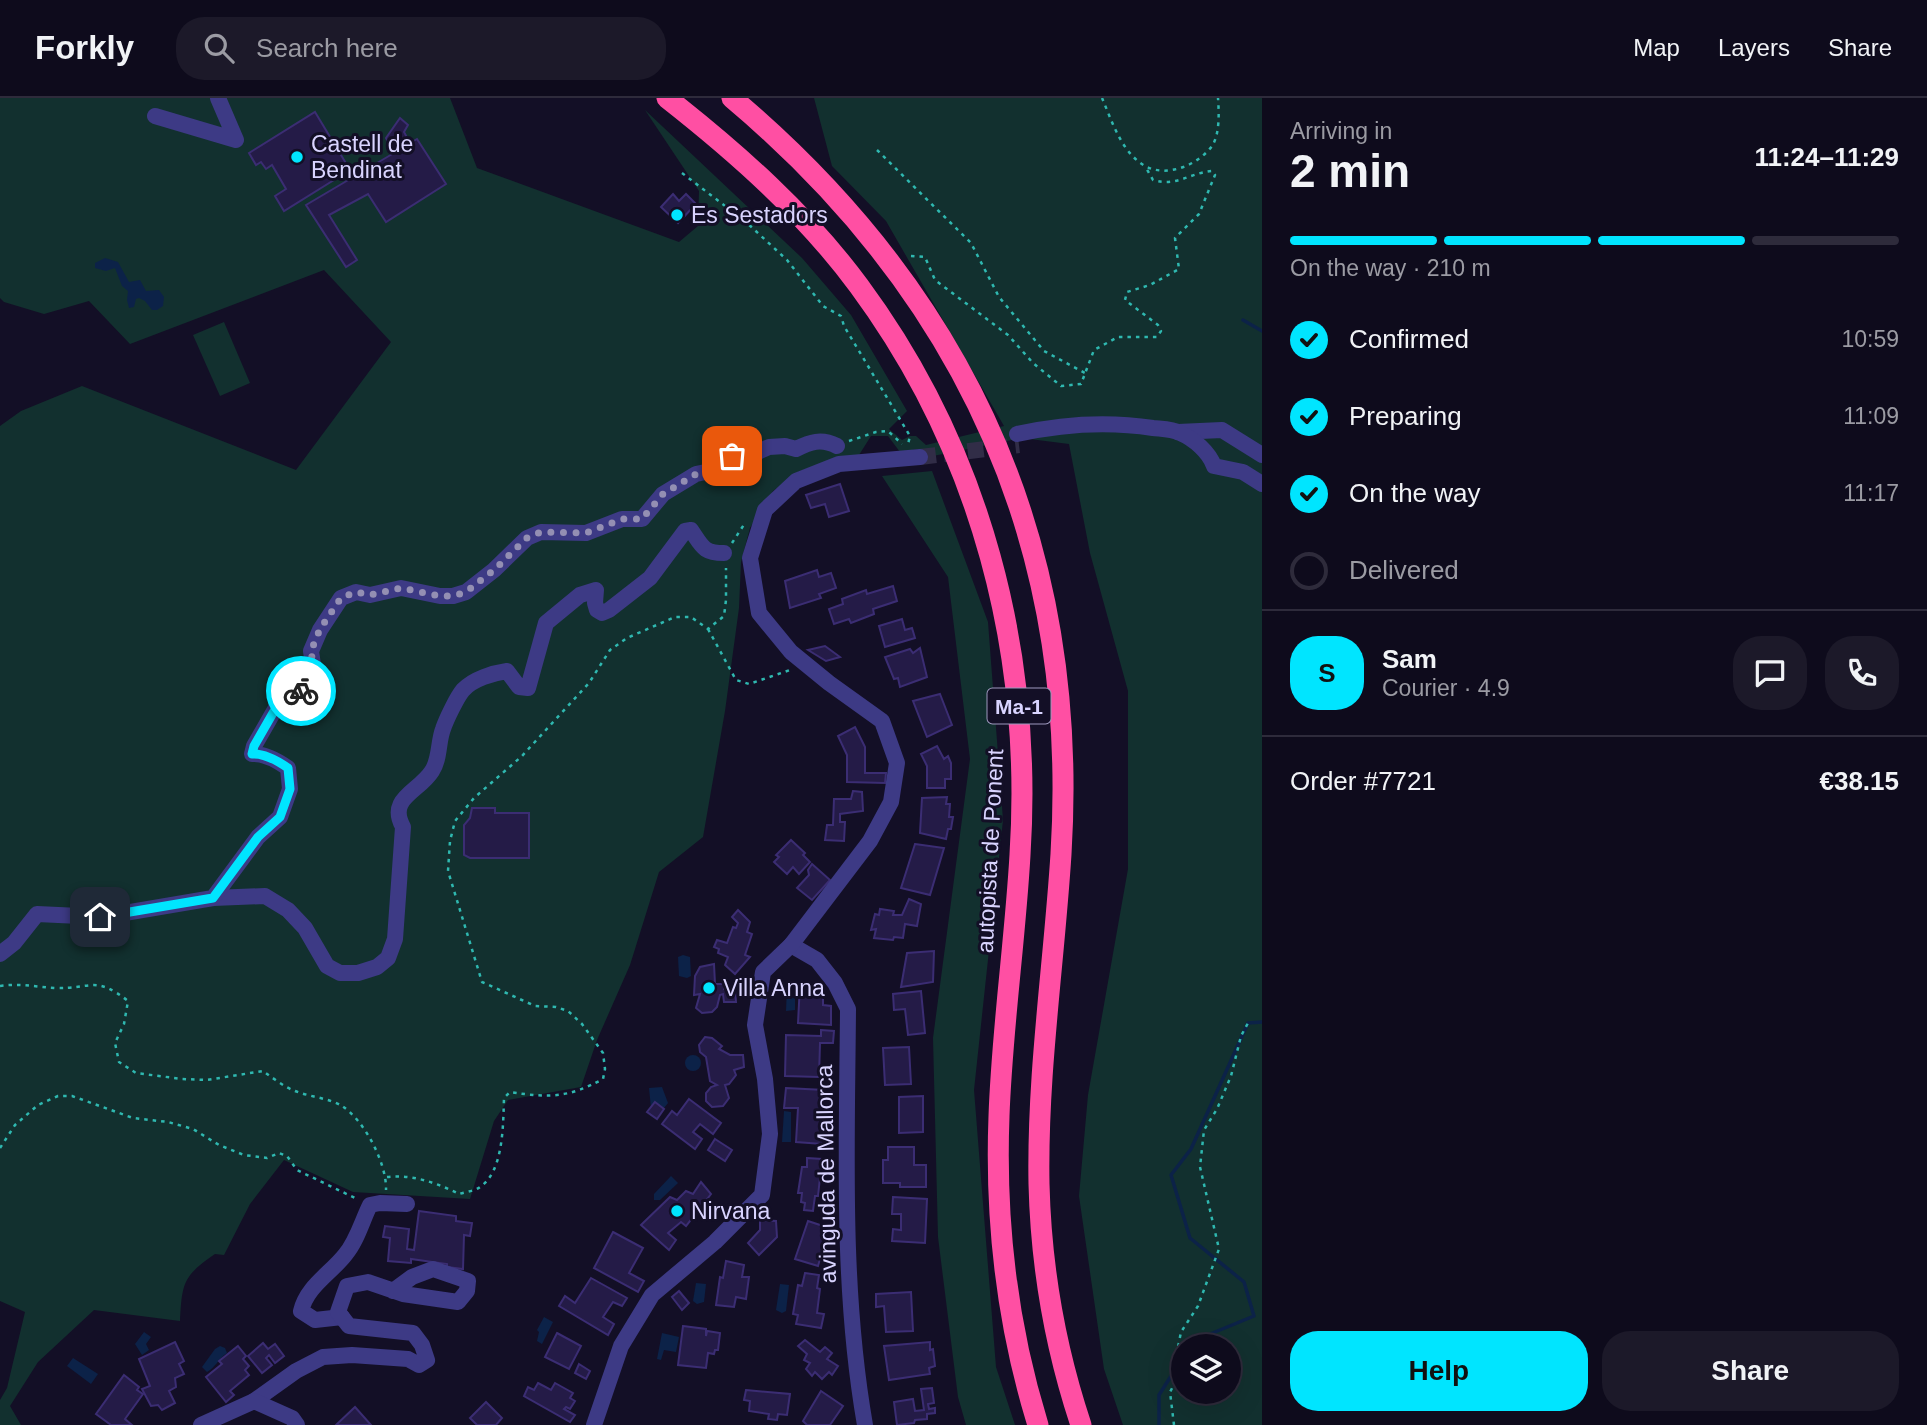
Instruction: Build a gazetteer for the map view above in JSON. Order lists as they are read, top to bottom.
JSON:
{
  "streets": {
    "highway": ["Ma-1", "autopista de Ponent"],
    "street": ["avinguda de Mallorca"]
  },
  "places": [
    "Castell de Bendinat",
    "Es Sestadors",
    "Villa Anna",
    "Nirvana"
  ],
  "page": {
    "header": "Forkly",
    "search": "Search here",
    "nav": ["Map", "Layers", "Share"],
    "heading": ["2 min", "Arriving in", "11:24–11:29"],
    "panel": [
      "Sam",
      "Courier · 4.9",
      "Order #7721",
      "€38.15"
    ],
    "bar": "On the way · 210 m",
    "list": [
      ["Confirmed", "10:59"],
      ["Preparing", "11:09"],
      ["On the way", "11:17"],
      "Delivered"
    ],
    "round": "S",
    "buttons": ["Help", "Share"]
  }
}
